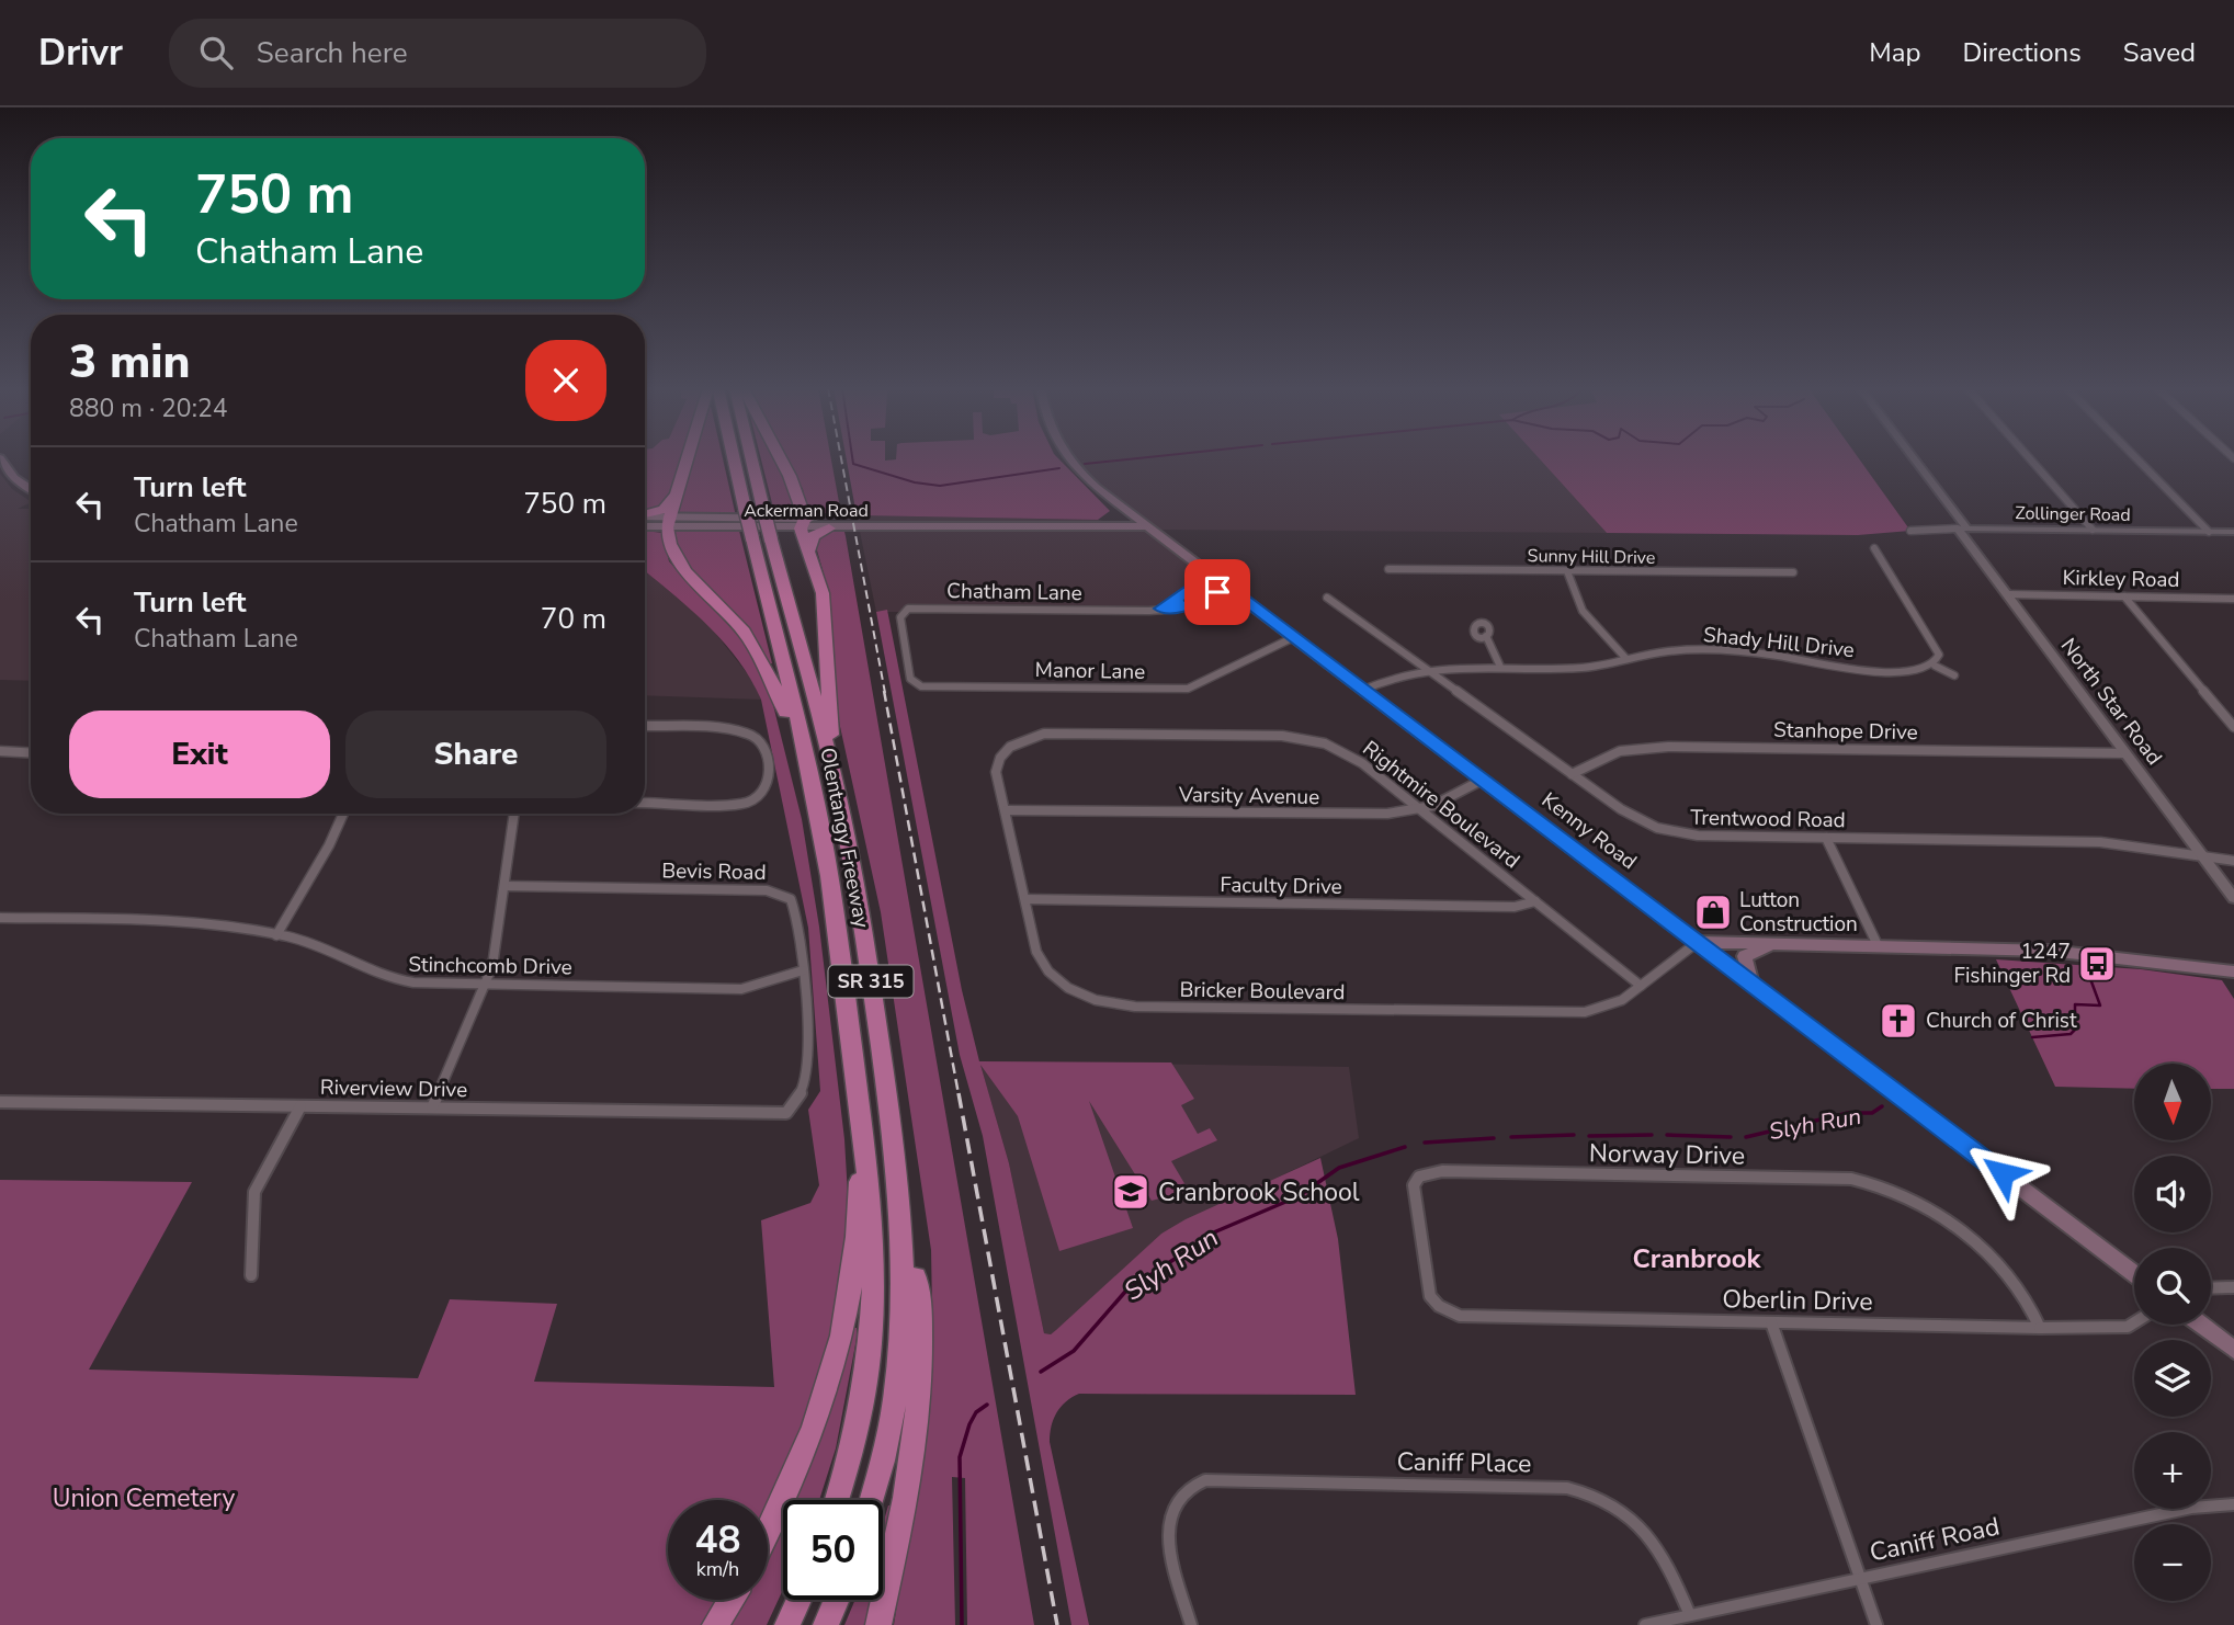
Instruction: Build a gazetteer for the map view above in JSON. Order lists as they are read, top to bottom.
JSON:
{
  "streets": {
    "highway": ["Olentangy Freeway", "SR 315"],
    "main road": ["Ackerman Road", "Kenny Road"],
    "street": [
      "Zollinger Road",
      "Sunny Hill Drive",
      "Kirkley Road",
      "Chatham Lane",
      "Shady Hill Drive",
      "Manor Lane",
      "North Star Road",
      "Stanhope Drive",
      "Varsity Avenue",
      "Rightmire Boulevard",
      "Trentwood Road",
      "Bevis Road",
      "Faculty Drive",
      "Stinchcomb Drive",
      "Bricker Boulevard",
      "Riverview Drive",
      "Norway Drive",
      "Oberlin Drive",
      "Caniff Place",
      "Caniff Road"
    ]
  },
  "crossings": [
    ["Ackerman Road", "Kenny Road"],
    ["Zollinger Road", "North Star Road"],
    ["Kirkley Road", "North Star Road"],
    ["Chatham Lane", "Manor Lane"],
    ["Chatham Lane", "Kenny Road"],
    ["Shady Hill Drive", "Trentwood Road"],
    ["Shady Hill Drive", "Kenny Road"],
    ["Manor Lane", "Kenny Road"],
    ["North Star Road", "Stanhope Drive"],
    ["North Star Road", "Trentwood Road"],
    ["Stanhope Drive", "Trentwood Road"],
    ["Varsity Avenue", "Rightmire Boulevard"],
    ["Varsity Avenue", "Kenny Road"],
    ["Varsity Avenue", "Bricker Boulevard"],
    ["Rightmire Boulevard", "Faculty Drive"],
    ["Rightmire Boulevard", "Bricker Boulevard"],
    ["Kenny Road", "Bricker Boulevard"],
    ["Bevis Road", "Stinchcomb Drive"],
    ["Bevis Road", "Riverview Drive"],
    ["Faculty Drive", "Bricker Boulevard"],
    ["Norway Drive", "Oberlin Drive"],
    ["Caniff Place", "Caniff Road"]
  ],
  "districts": ["Cranbrook"],
  "water": ["Slyh Run"],
  "parks": ["Union Cemetery"],
  "places": {
    "shop": ["Lutton Construction"],
    "bus stop": ["1247 Fishinger Rd"],
    "church": ["Church of Christ"],
    "school or university": ["Cranbrook School"]
  },
  "north": "bottom",
  "page": {
    "header": "Drivr",
    "search": "Search here",
    "nav": ["Map", "Directions", "Saved"],
    "turn": ["750 m", "Chatham Lane"],
    "heading": ["3 min", "880 m · 20:24"],
    "list": [
      {
        "name": "Turn left",
        "note": "Chatham Lane",
        "value": "750 m"
      },
      {
        "name": "Turn left",
        "note": "Chatham Lane",
        "value": "70 m"
      }
    ],
    "buttons": ["Exit", "Share"],
    "map_buttons": ["+", "−"],
    "speed": "48 km/h",
    "limit": "50"
  }
}
